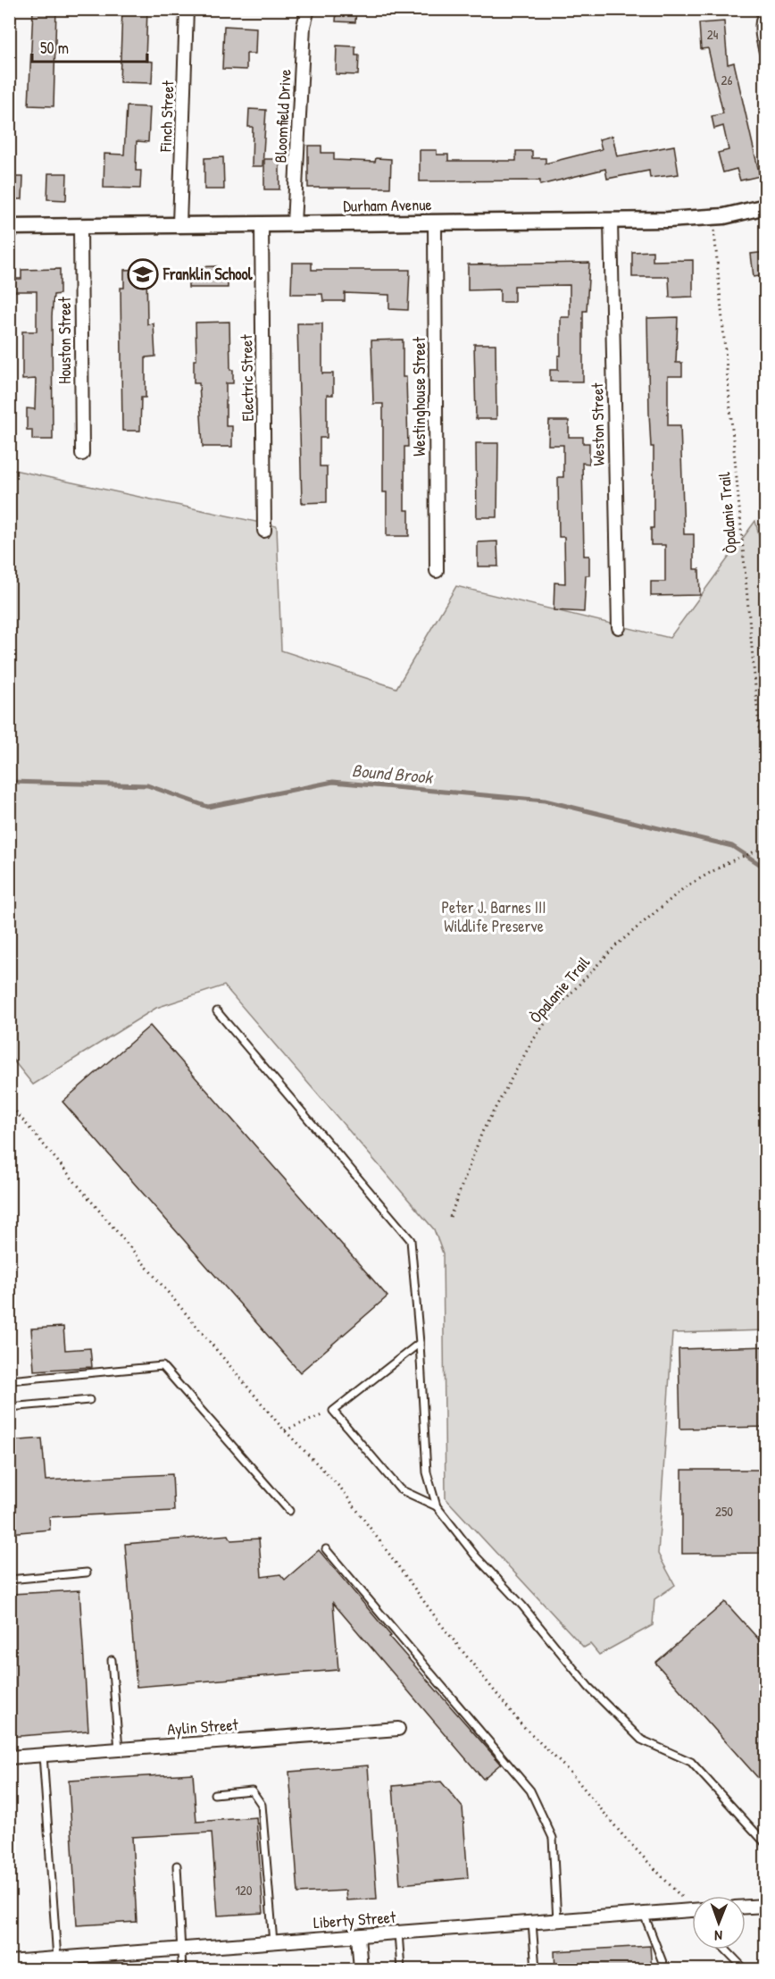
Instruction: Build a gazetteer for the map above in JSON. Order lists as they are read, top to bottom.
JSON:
{
  "streets": {
    "street": [
      "Finch Street",
      "Bloomfield Drive",
      "Durham Avenue",
      "Houston Street",
      "Electric Street",
      "Westinghouse Street",
      "Weston Street",
      "Aylin Street",
      "Liberty Street"
    ],
    "path": ["Òpalanie Trail"]
  },
  "crossings": [
    ["Finch Street", "Durham Avenue"],
    ["Bloomfield Drive", "Durham Avenue"],
    ["Durham Avenue", "Houston Street"],
    ["Durham Avenue", "Electric Street"],
    ["Durham Avenue", "Westinghouse Street"],
    ["Durham Avenue", "Weston Street"],
    ["Durham Avenue", "Òpalanie Trail"]
  ],
  "water": ["Bound Brook"],
  "parks": ["Peter J. Barnes III Wildlife Preserve"],
  "places": {
    "school or university": ["Franklin School"]
  },
  "house_numbers": [
    "24",
    "26",
    "250",
    "120"
  ],
  "scale_bar": "50 m",
  "north": "bottom"
}
